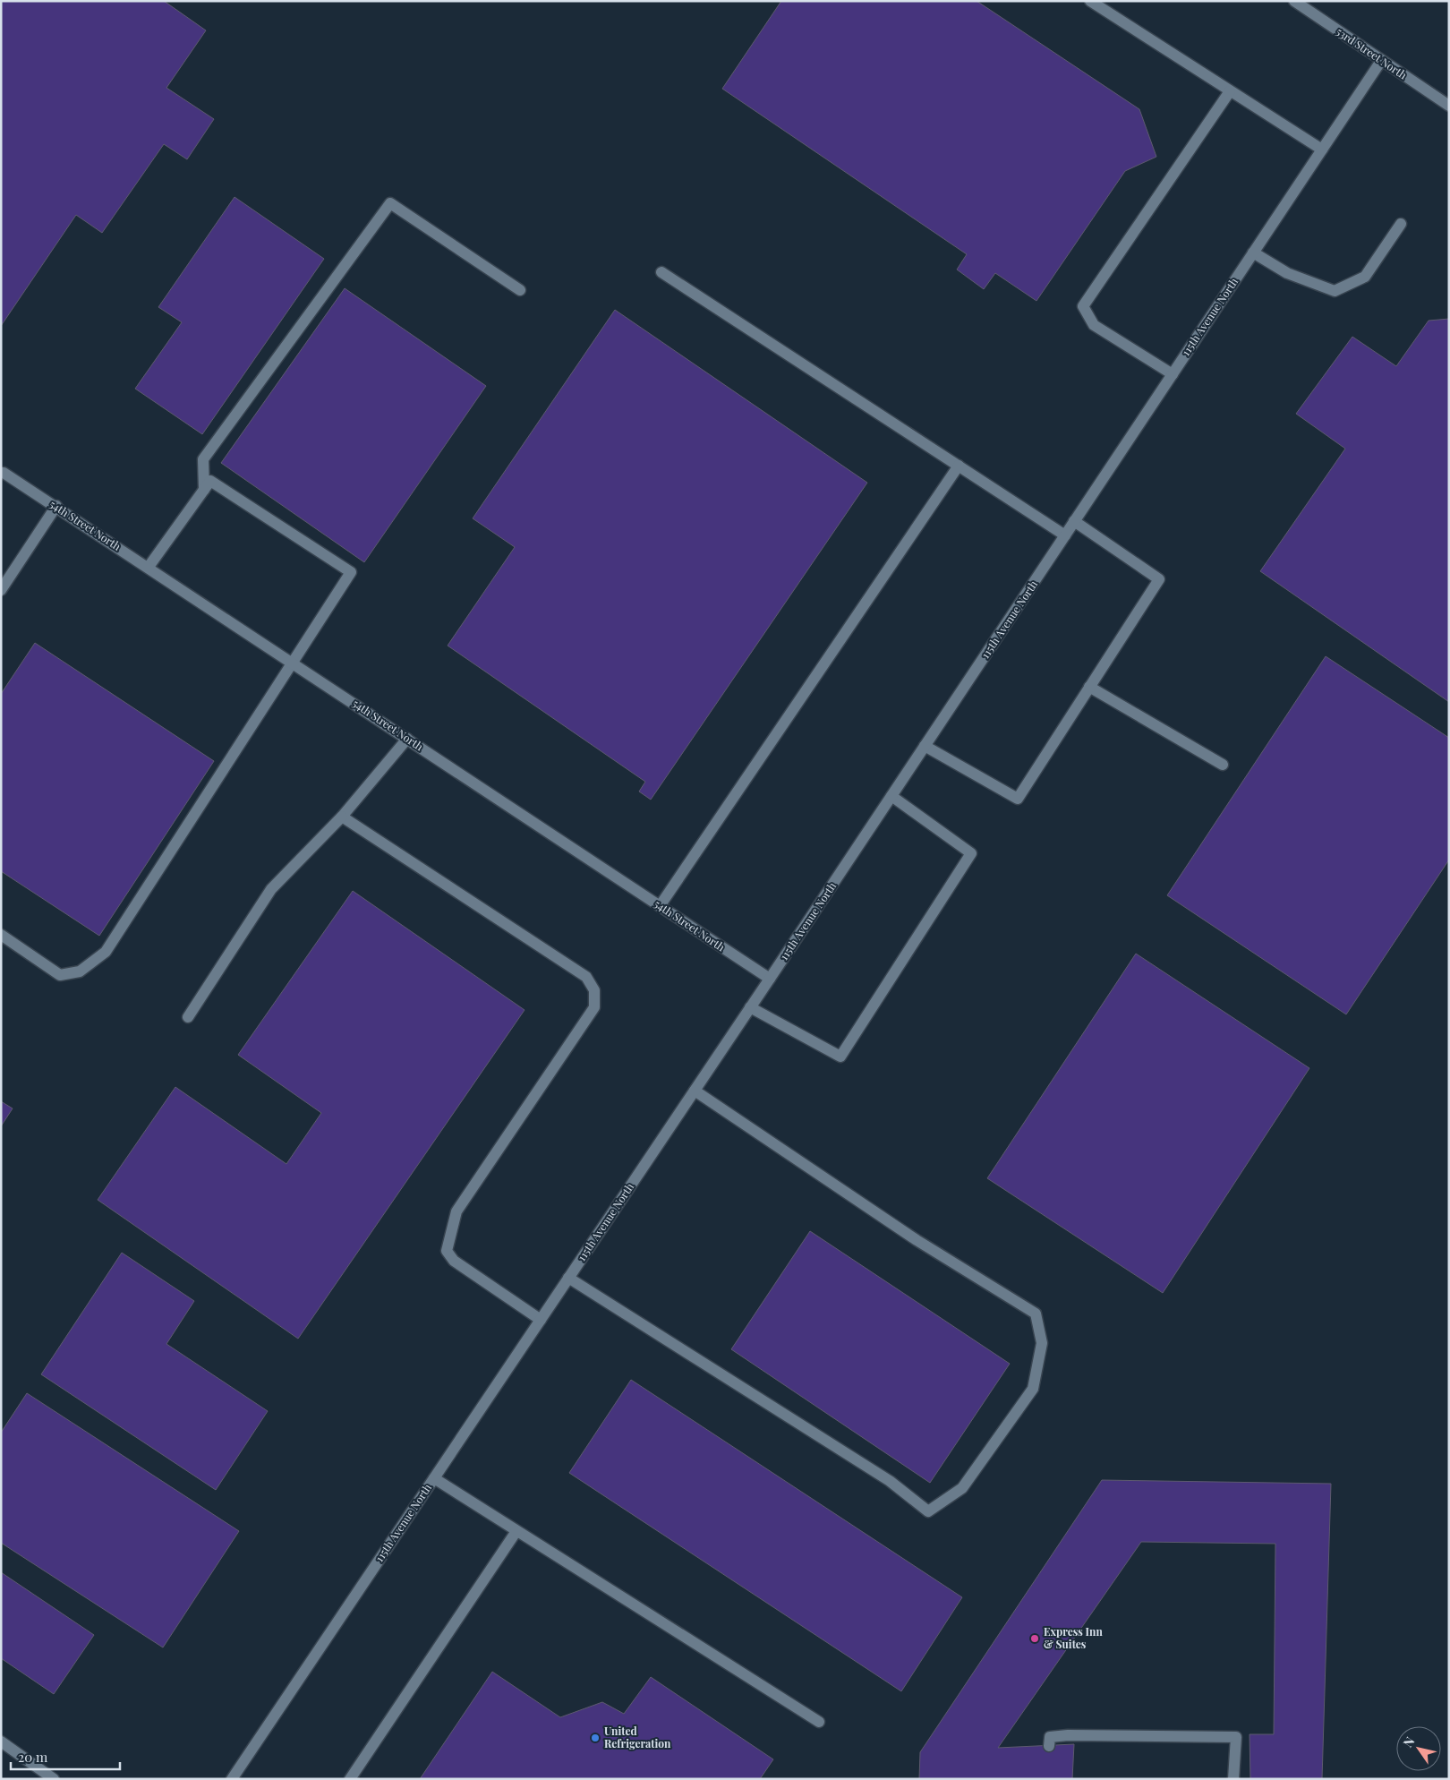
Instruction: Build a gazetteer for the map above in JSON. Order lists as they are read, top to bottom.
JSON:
{
  "streets": {
    "street": ["53rd Street North", "115th Avenue North", "54th Street North"]
  },
  "crossings": [
    ["53rd Street North", "115th Avenue North"],
    ["115th Avenue North", "54th Street North"]
  ],
  "places": ["Express Inn & Suites", "United Refrigeration"],
  "scale_bar": "20 m",
  "north": "top left"
}
